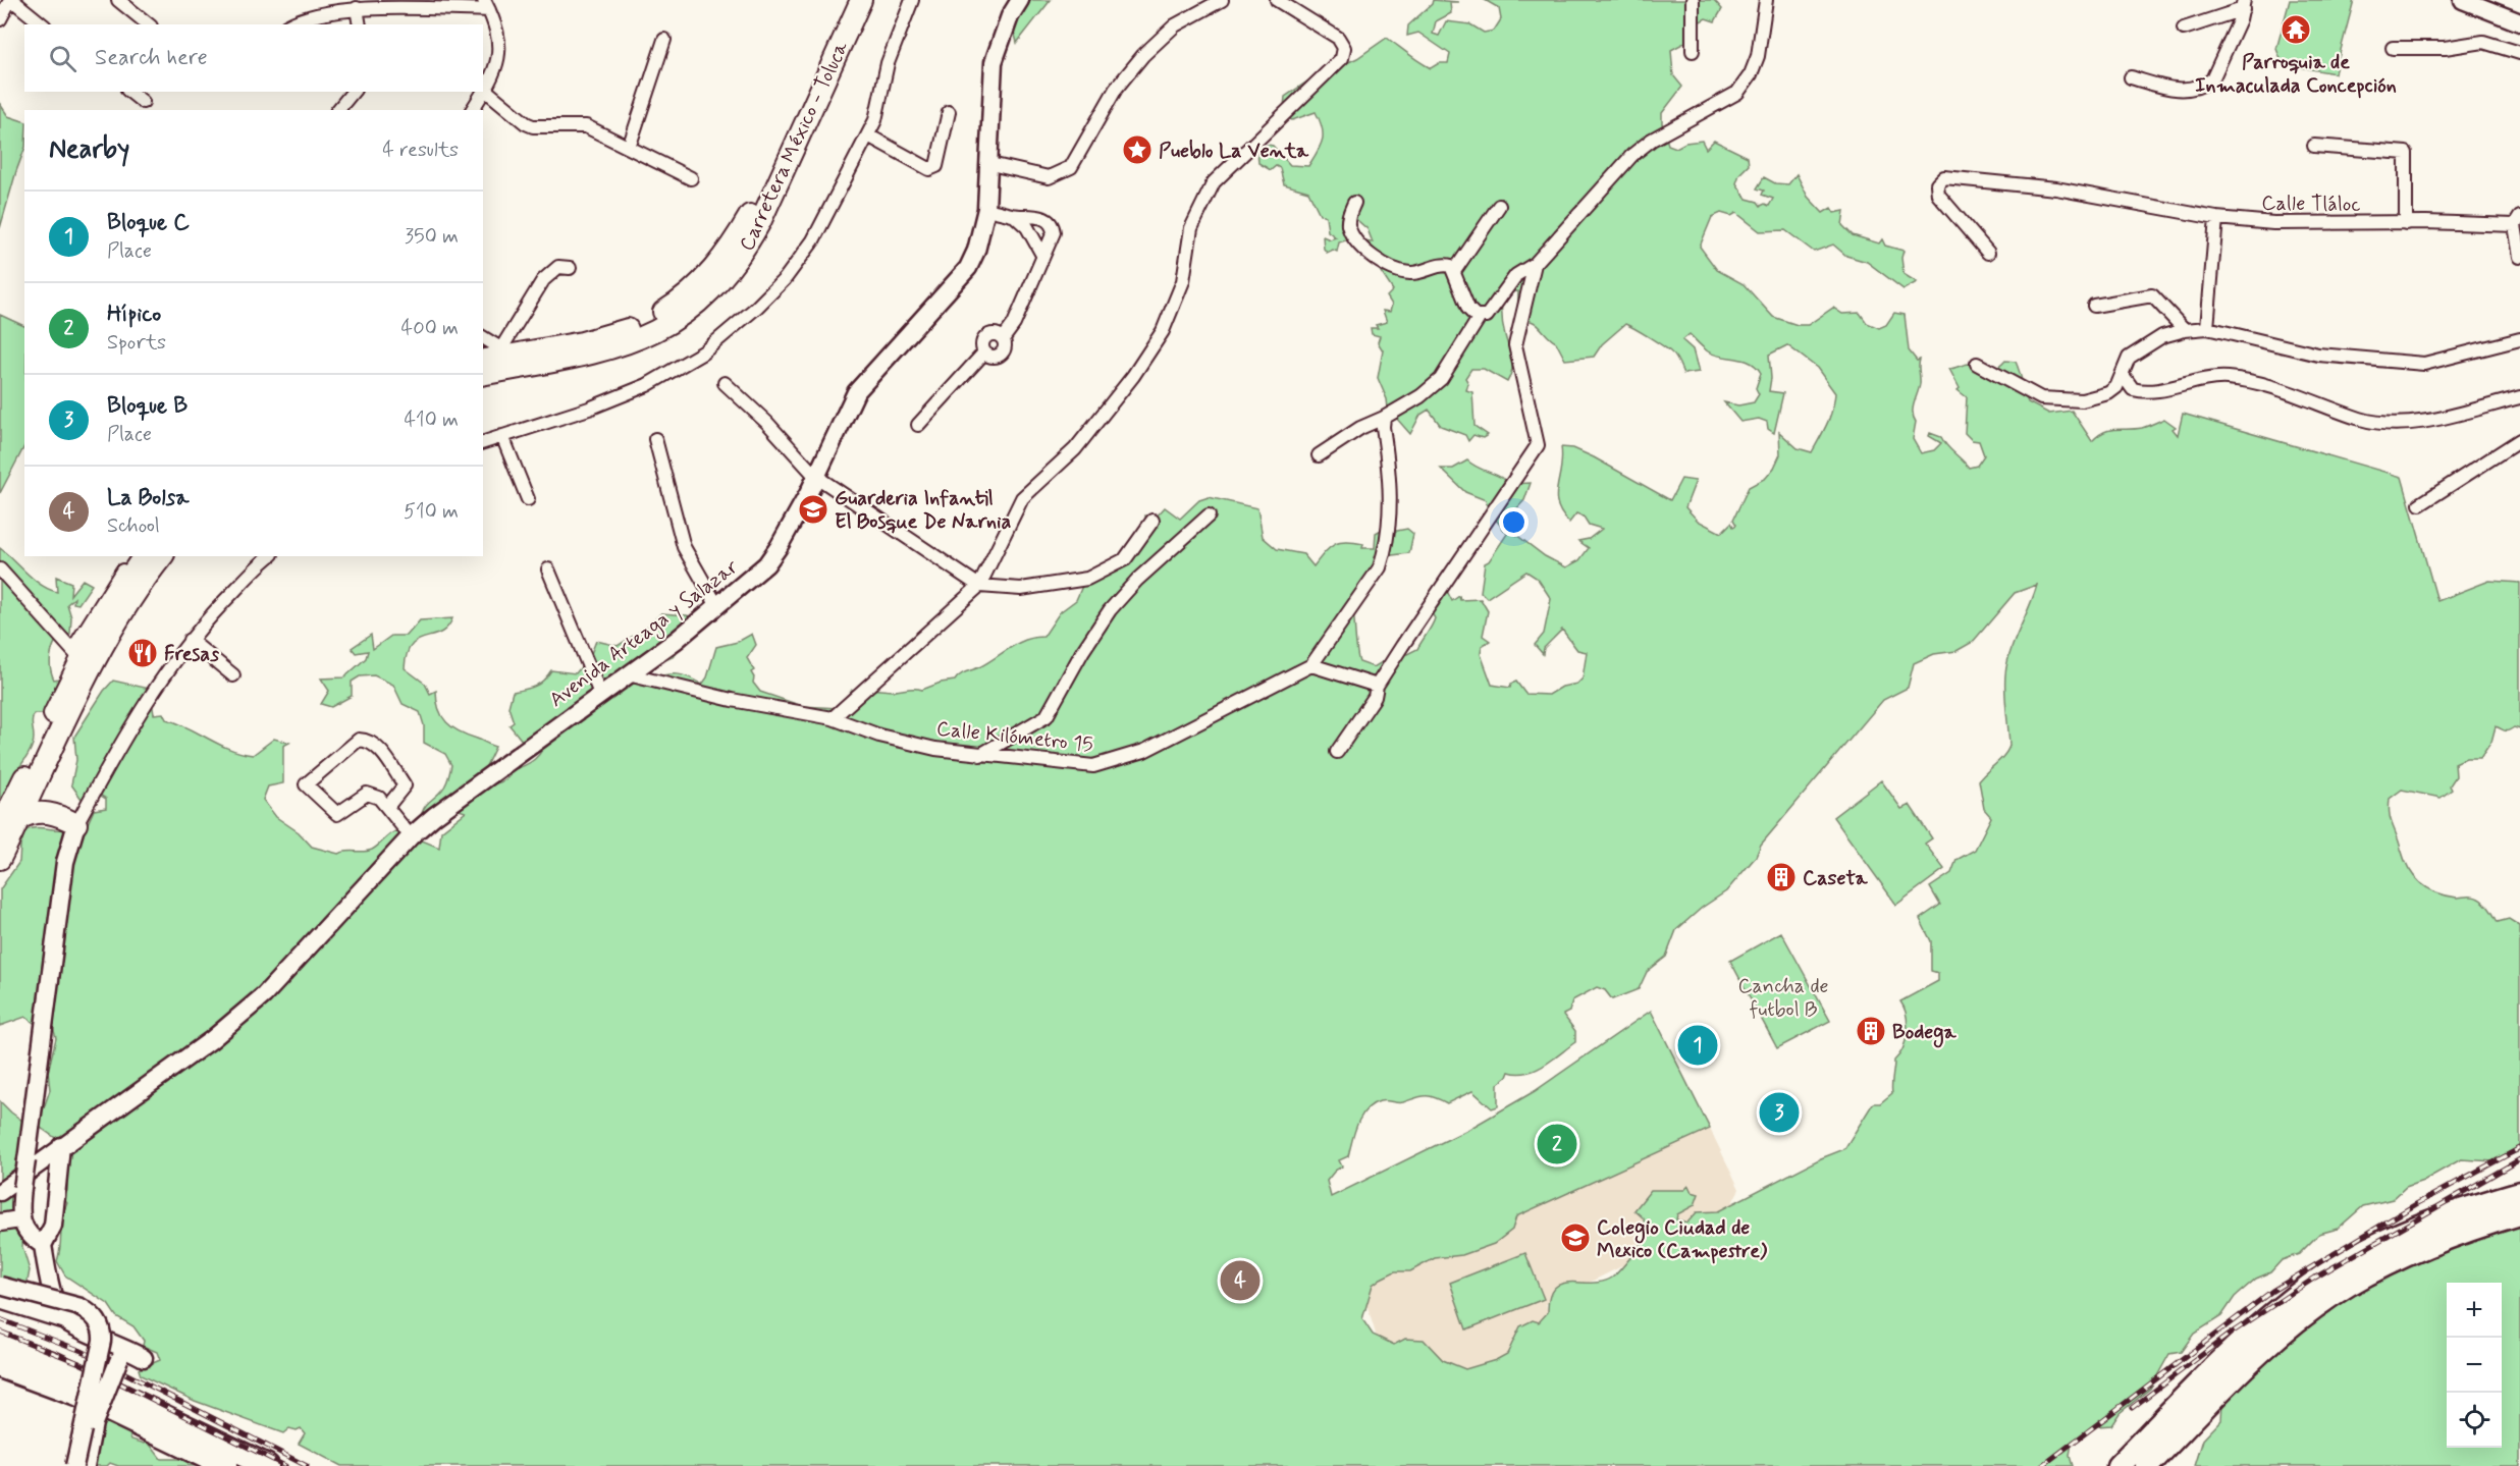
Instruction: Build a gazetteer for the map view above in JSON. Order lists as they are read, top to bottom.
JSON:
{
  "streets": {
    "main road": ["Carretera México - Toluca"],
    "street": ["Calle Tláloc", "Avenida Arteaga y Salazar", "Calle Kilómetro 15"]
  },
  "crossings": [
    ["Avenida Arteaga y Salazar", "Calle Kilómetro 15"]
  ],
  "parks": ["Cancha de futbol B"],
  "places": {
    "temple": ["Parroquia de Inmaculada Concepción"],
    "place": ["Pueblo La Venta"],
    "school or university": ["Guarderia Infantil El Bosque De Narnia", "Colegio Ciudad de Mexico (Campestre)"],
    "restaurant": ["Fresas"],
    "building": ["Caseta", "Bodega"]
  },
  "page": {
    "search": "Search here",
    "heading": ["Nearby", "4 results"],
    "list": [
      {
        "mark": "1",
        "name": "Bloque C",
        "note": "Place",
        "value": "350 m"
      },
      {
        "mark": "2",
        "name": "Hípico",
        "note": "Sports",
        "value": "400 m"
      },
      {
        "mark": "3",
        "name": "Bloque B",
        "note": "Place",
        "value": "410 m"
      },
      {
        "mark": "4",
        "name": "La Bolsa",
        "note": "School",
        "value": "510 m"
      }
    ],
    "pins": [
      "1",
      "3",
      "2",
      "4"
    ],
    "map_buttons": ["+", "−"]
  }
}
